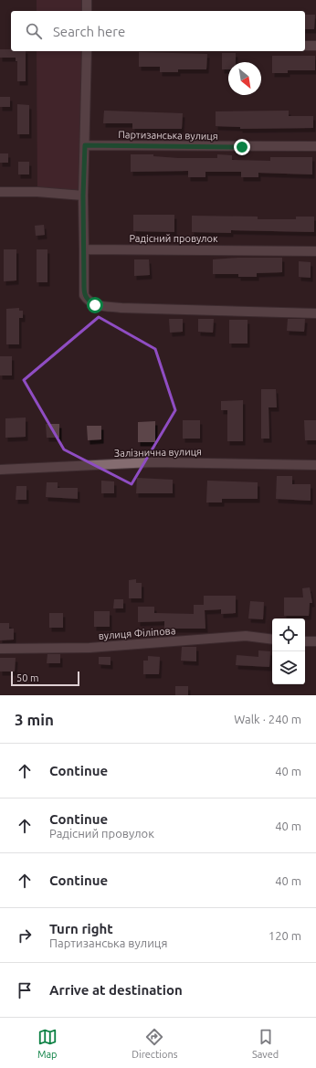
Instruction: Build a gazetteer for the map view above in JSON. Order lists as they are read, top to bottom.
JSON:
{
  "streets": {
    "street": [
      "Партизанська вулиця",
      "Радісний провулок",
      "Залізнична вулиця",
      "вулиця Філіпова"
    ]
  },
  "scale_bar": "50 m",
  "north": "bottom right",
  "page": {
    "search": "Search here",
    "scale": "50 m",
    "heading": ["3 min", "Walk · 240 m"],
    "list": [
      ["Continue", "40 m"],
      ["Continue", "Радісний провулок", "40 m"],
      ["Continue", "40 m"],
      ["Turn right", "Партизанська вулиця", "120 m"],
      "Arrive at destination"
    ],
    "nav": ["Map", "Directions", "Saved"]
  }
}
